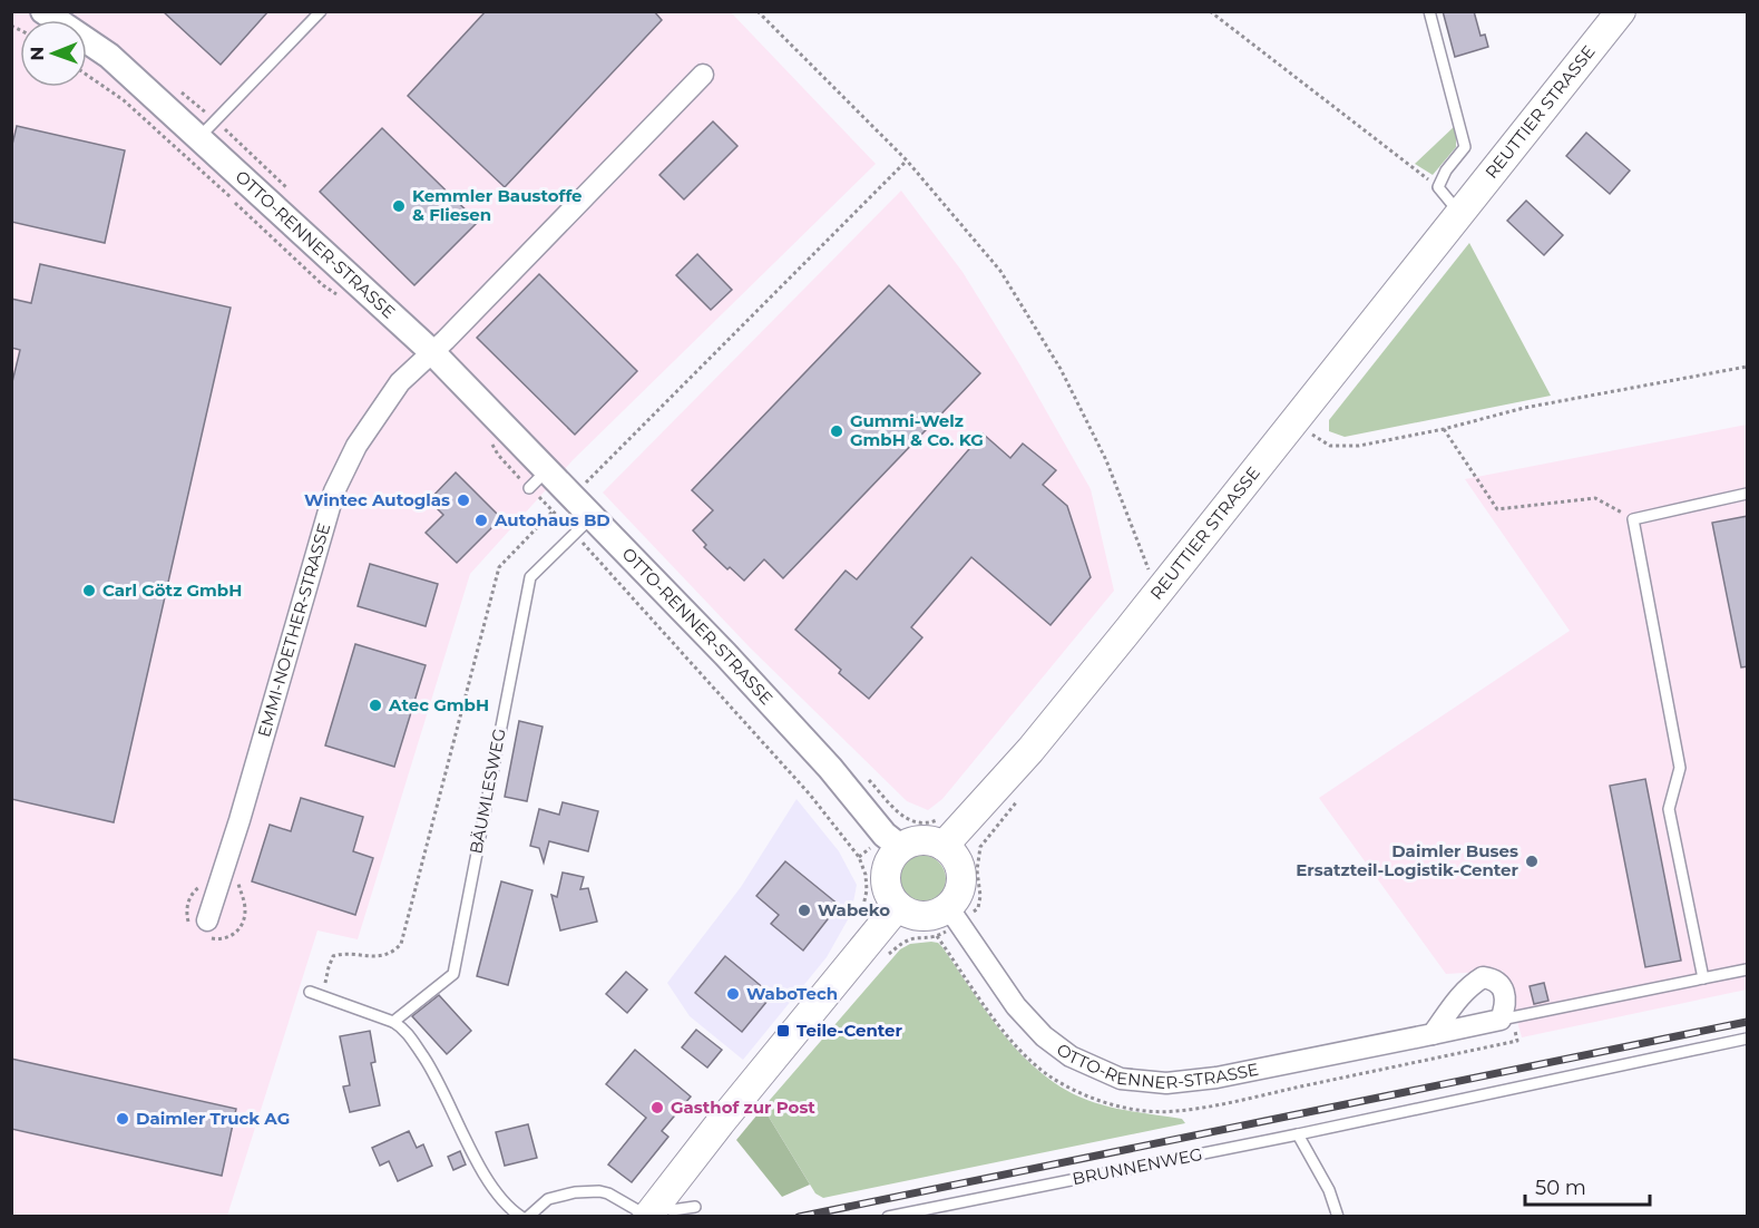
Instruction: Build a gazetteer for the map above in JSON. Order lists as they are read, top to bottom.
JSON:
{
  "streets": {
    "main road": ["REUTTIER STRASSE"],
    "street": ["OTTO-RENNER-STRASSE", "EMMI-NOETHER-STRASSE"],
    "lane": ["BÄUMLESWEG", "BRUNNENWEG"]
  },
  "crossings": [
    ["REUTTIER STRASSE", "OTTO-RENNER-STRASSE"],
    ["OTTO-RENNER-STRASSE", "EMMI-NOETHER-STRASSE"],
    ["OTTO-RENNER-STRASSE", "BÄUMLESWEG"]
  ],
  "places": {
    "other": [
      "Kemmler Baustoffe & Fliesen",
      "Gummi-Welz GmbH & Co. KG",
      "Wintec Autoglas",
      "Autohaus BD",
      "Carl Götz GmbH",
      "Atec GmbH",
      "Daimler Buses Ersatzteil-Logistik-Center",
      "Wabeko",
      "WaboTech",
      "Gasthof zur Post",
      "Daimler Truck AG"
    ],
    "transit": ["Teile-Center"]
  },
  "scale_bar": "50 m",
  "north": "left"
}
